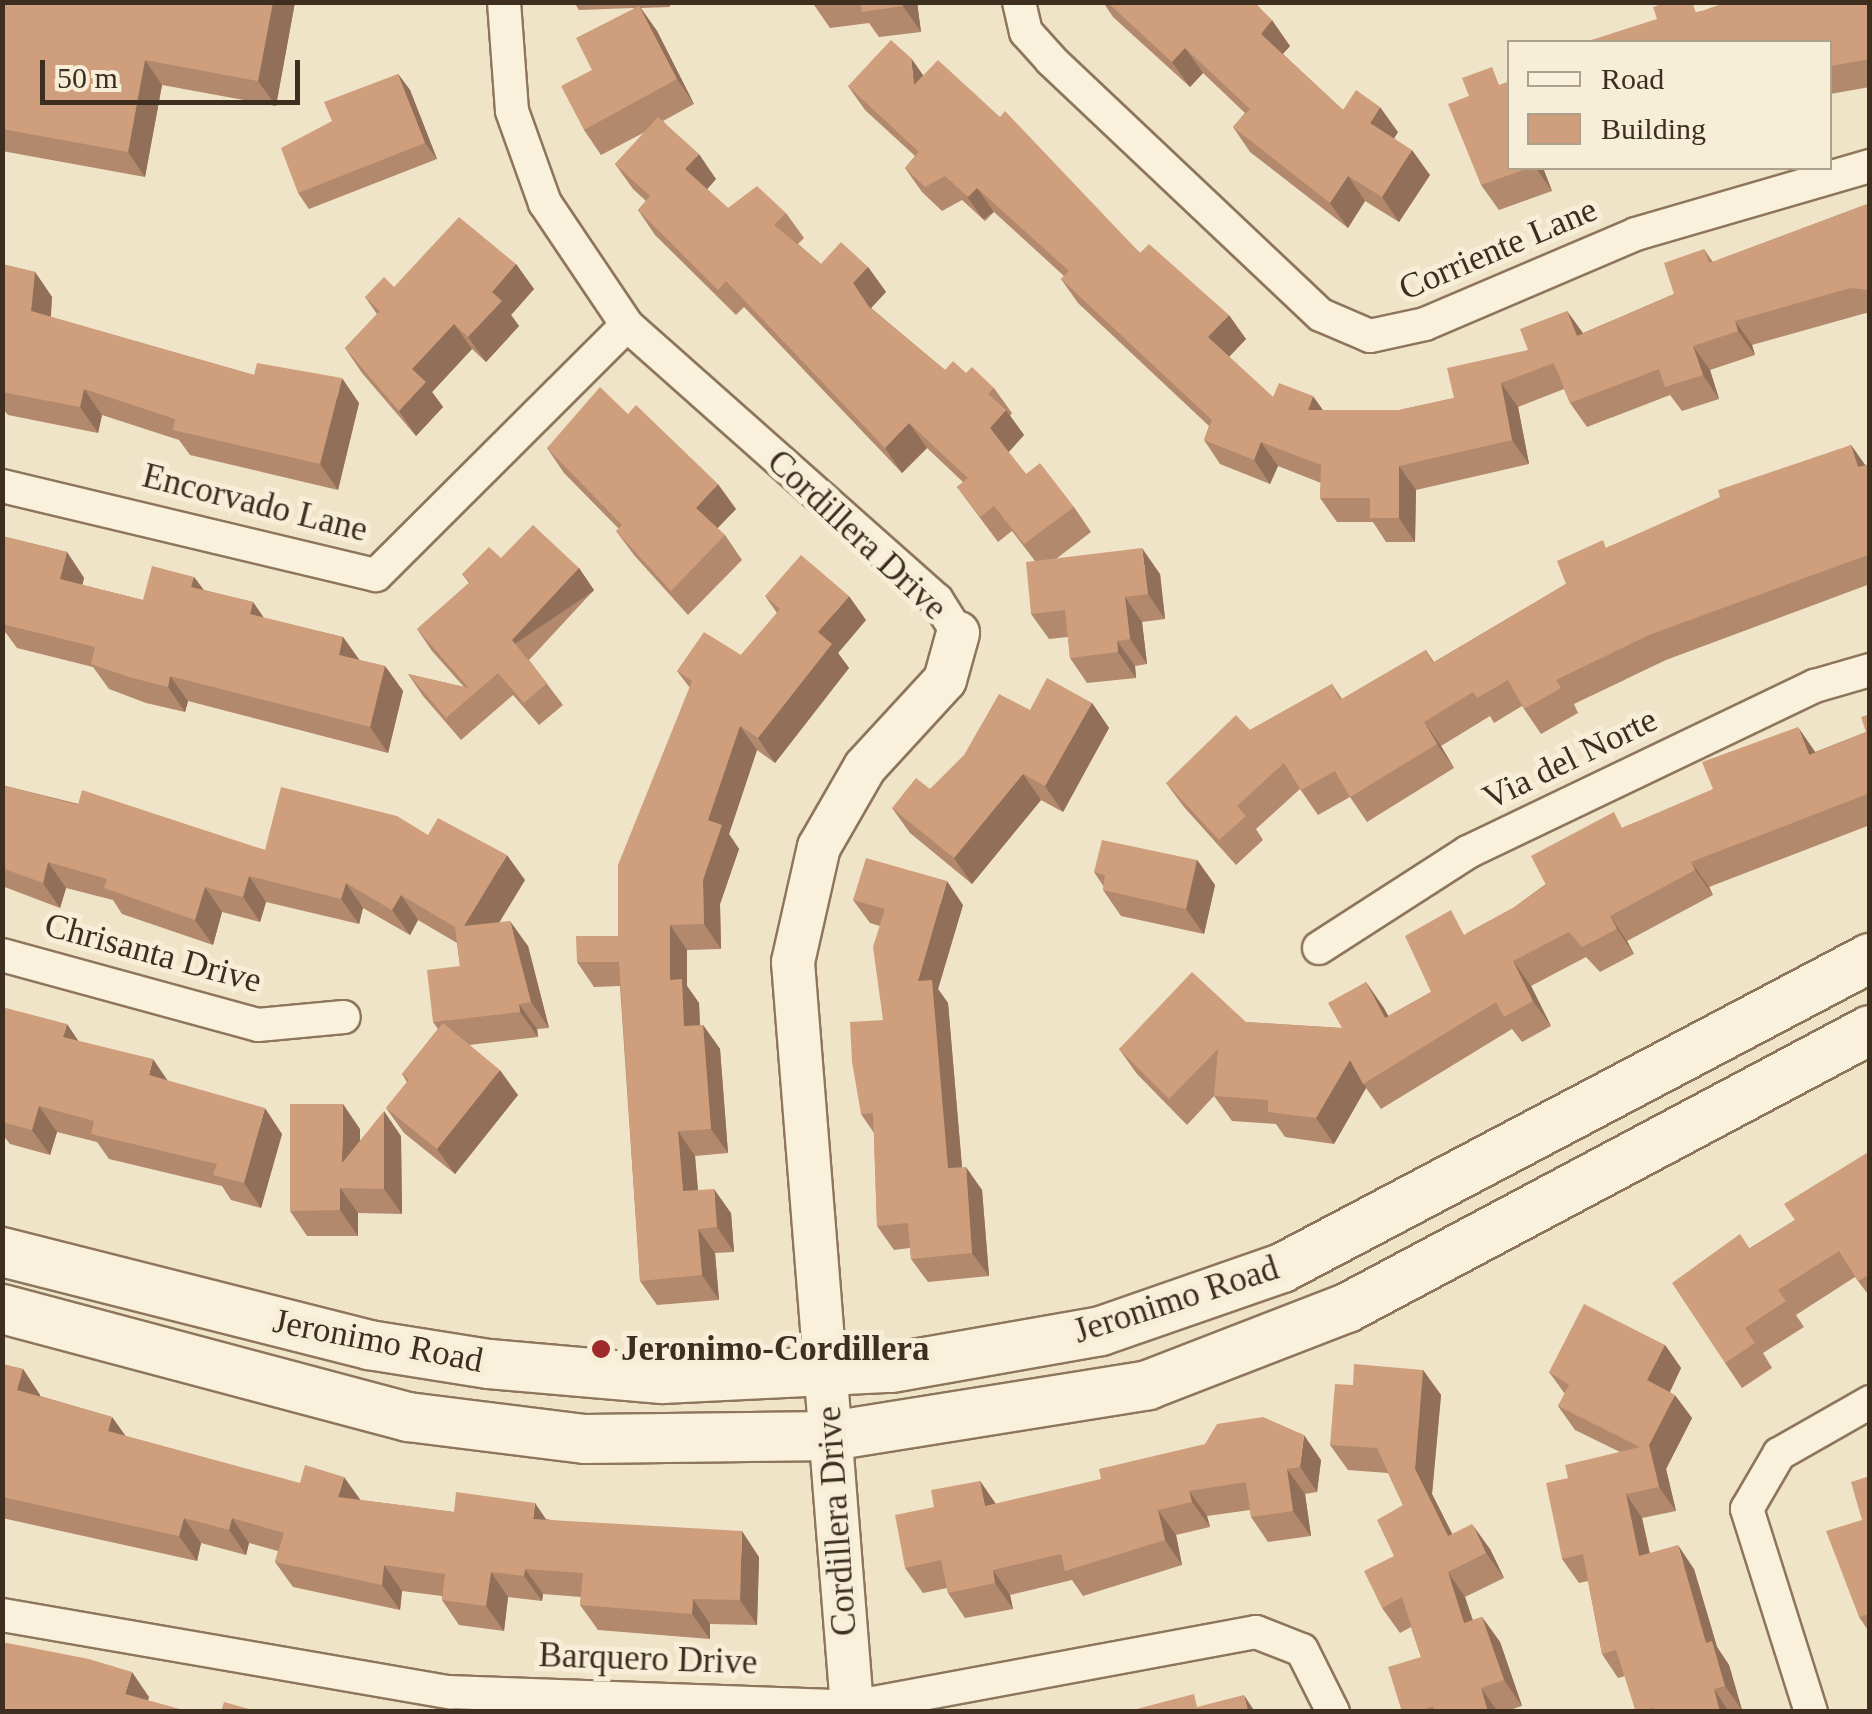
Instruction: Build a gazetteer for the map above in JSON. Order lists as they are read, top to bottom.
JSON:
{
  "streets": {
    "main road": ["Jeronimo Road"],
    "street": [
      "Corriente Lane",
      "Encorvado Lane",
      "Cordillera Drive",
      "Via del Norte",
      "Chrisanta Drive",
      "Barquero Drive"
    ]
  },
  "crossings": [
    ["Encorvado Lane", "Cordillera Drive"],
    ["Cordillera Drive", "Jeronimo Road"],
    ["Cordillera Drive", "Barquero Drive"]
  ],
  "places": ["Jeronimo-Cordillera"],
  "legend": ["Road", "Building"],
  "scale_bar": "50 m"
}
